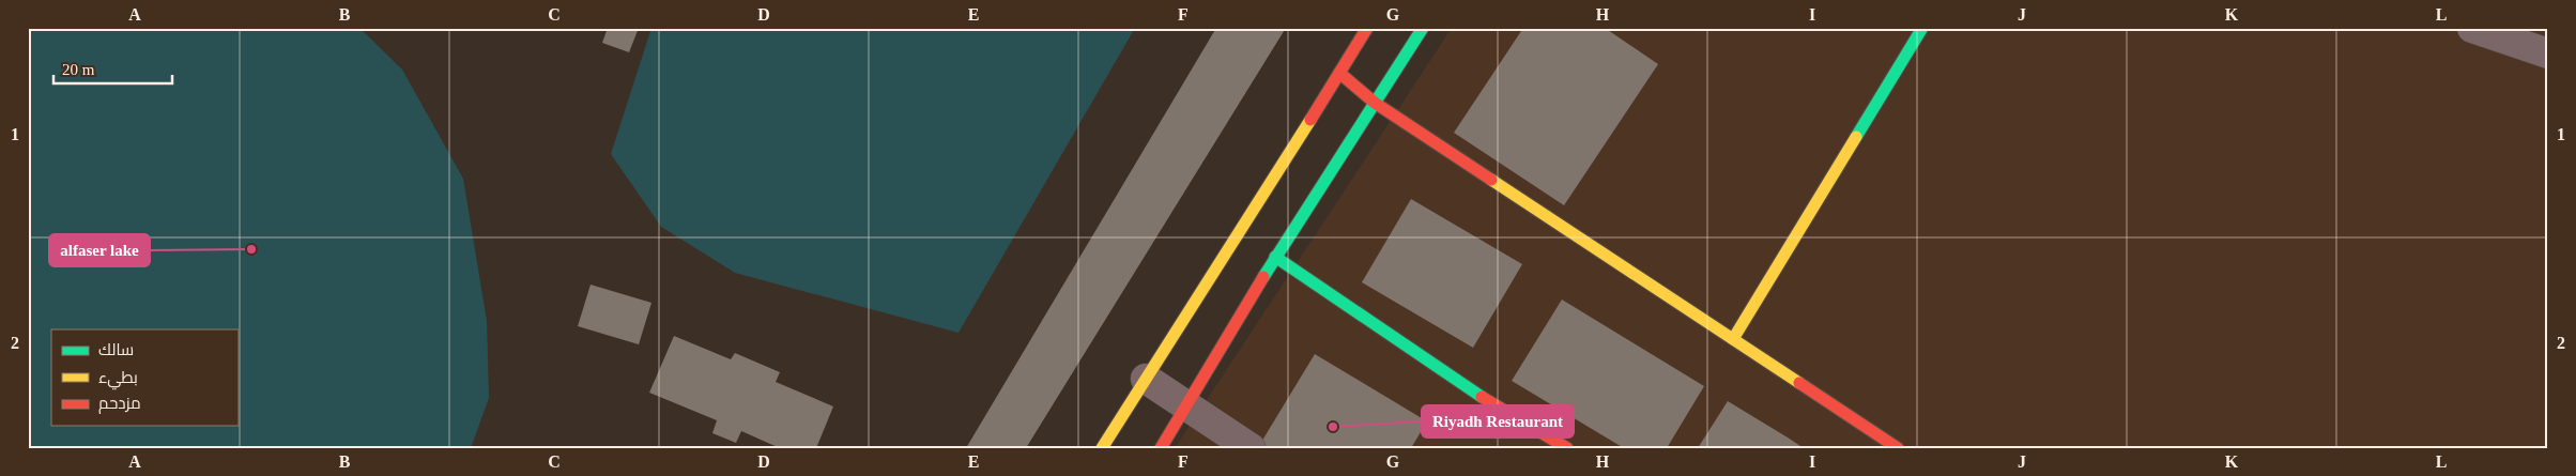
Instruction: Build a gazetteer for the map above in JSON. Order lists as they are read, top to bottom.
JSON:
{
  "places": ["alfaser lake", "Riyadh Restaurant"],
  "legend": ["سالك", "بطيء", "مزدحم"],
  "scale_bar": "20 m",
  "grid": {
    "columns": [
      "A",
      "B",
      "C",
      "D",
      "E",
      "F",
      "G",
      "H",
      "I",
      "J",
      "K",
      "L"
    ],
    "rows": ["1", "2"]
  }
}
